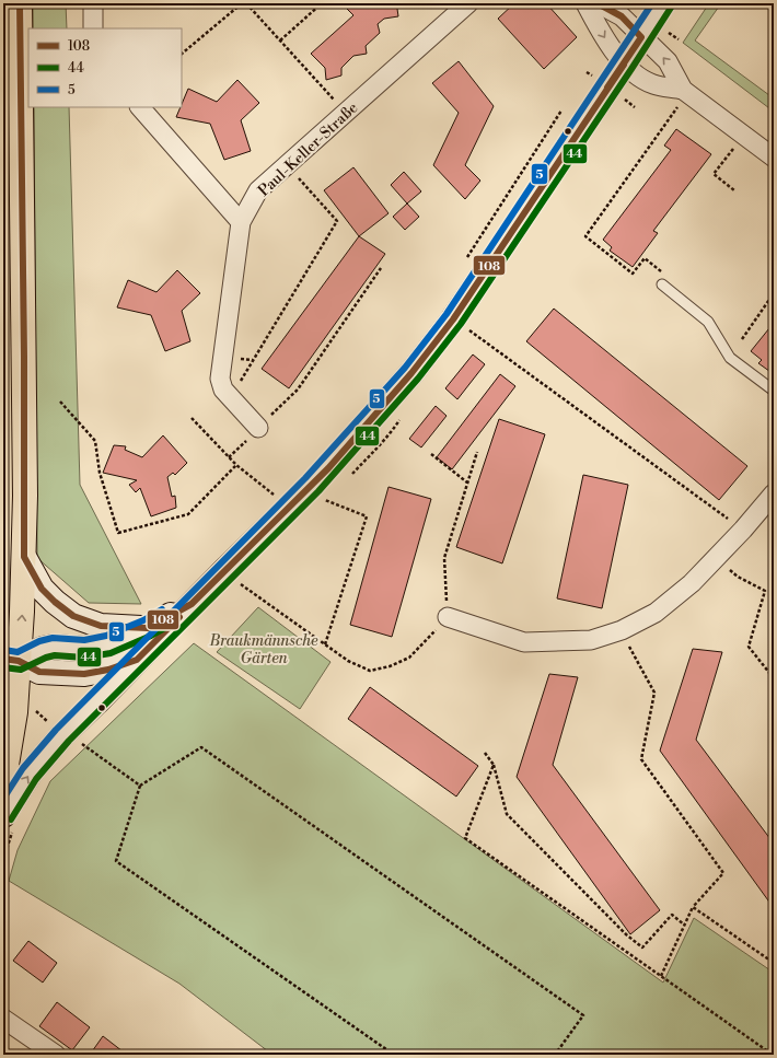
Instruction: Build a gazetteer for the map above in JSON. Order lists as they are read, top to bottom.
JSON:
{
  "streets": {
    "street": ["Paul-Keller-Straße"]
  },
  "parks": ["Braukmännsche Gärten"],
  "lines": ["transit line 108", "transit line 5", "transit line 44"],
  "legend": ["108", "44", "5"]
}
